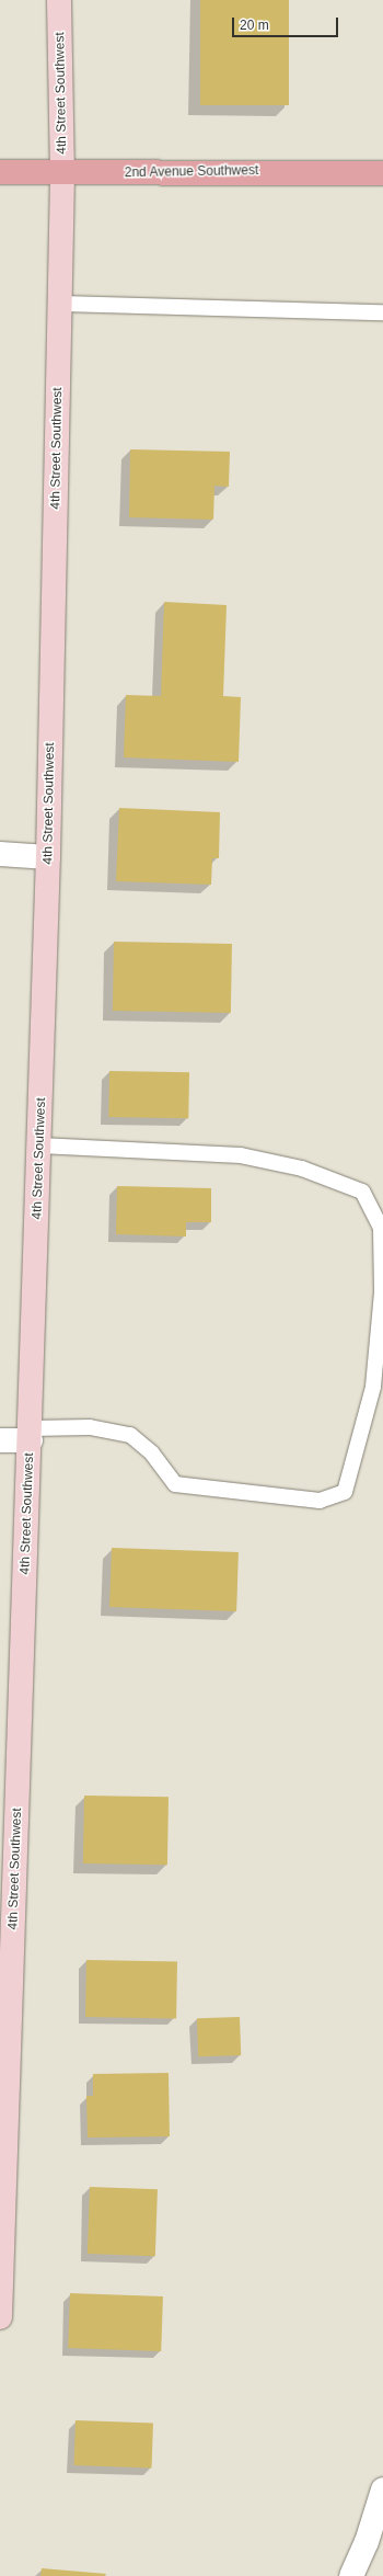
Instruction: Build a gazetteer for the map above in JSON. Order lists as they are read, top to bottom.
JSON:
{
  "streets": {
    "main road": ["4th Street Southwest", "2nd Avenue Southwest"]
  },
  "crossings": [
    ["4th Street Southwest", "2nd Avenue Southwest"]
  ],
  "scale_bar": "20 m"
}
